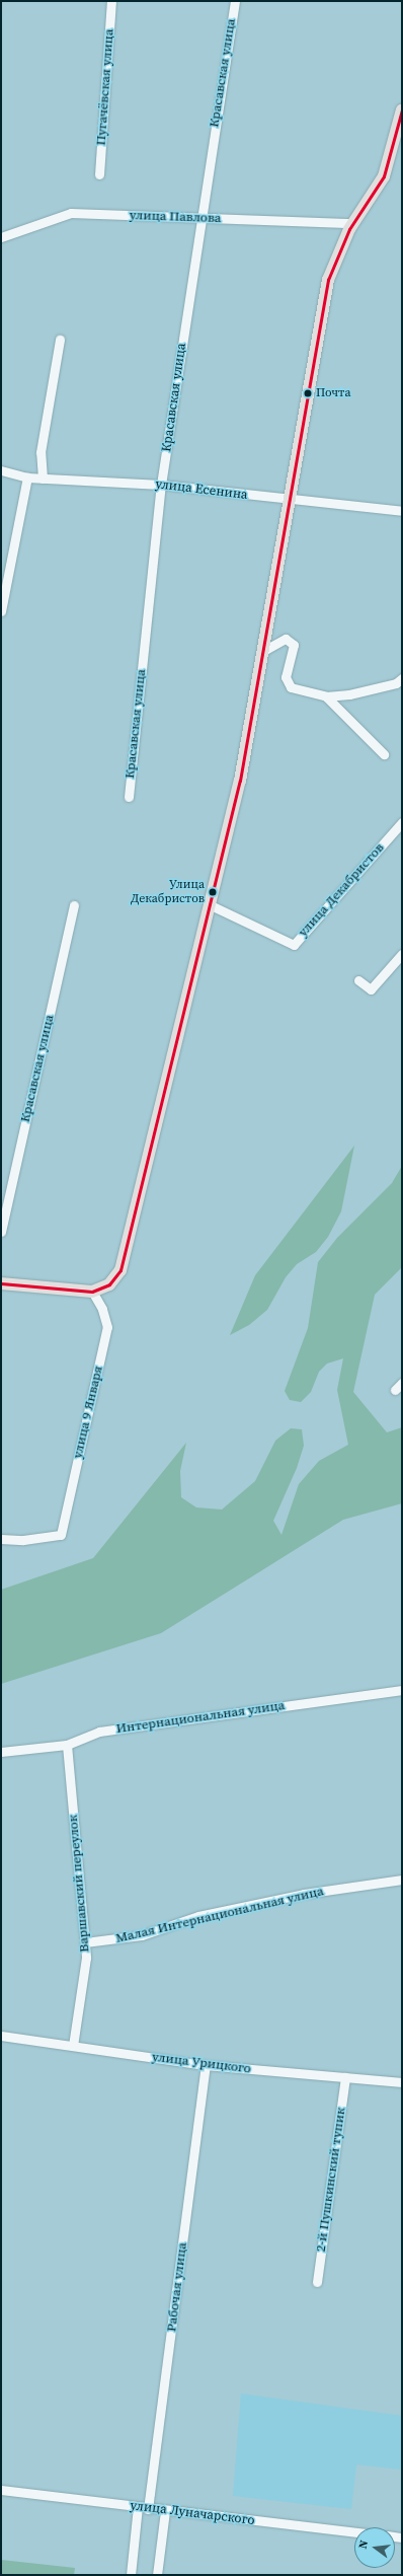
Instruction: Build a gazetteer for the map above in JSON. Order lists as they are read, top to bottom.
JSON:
{
  "streets": {
    "street": [
      "Красавская улица",
      "Пугачёвская улица",
      "улица Павлова",
      "улица Есенина",
      "улица Декабристов",
      "улица 9 Января",
      "Интернациональная улица",
      "Варшавский переулок",
      "Малая Интернациональная улица",
      "улица Урицкого",
      "2-й Пушкинский тупик",
      "Рабочая улица",
      "улица Луначарского"
    ]
  },
  "crossings": [
    ["Красавская улица", "улица Павлова"],
    ["Красавская улица", "улица Есенина"],
    ["Интернациональная улица", "Варшавский переулок"],
    ["Варшавский переулок", "Малая Интернациональная улица"],
    ["Варшавский переулок", "улица Урицкого"],
    ["улица Урицкого", "2-й Пушкинский тупик"],
    ["улица Урицкого", "Рабочая улица"],
    ["Рабочая улица", "улица Луначарского"]
  ],
  "places": ["Почта", "Улица Декабристов"],
  "north": "left"
}
